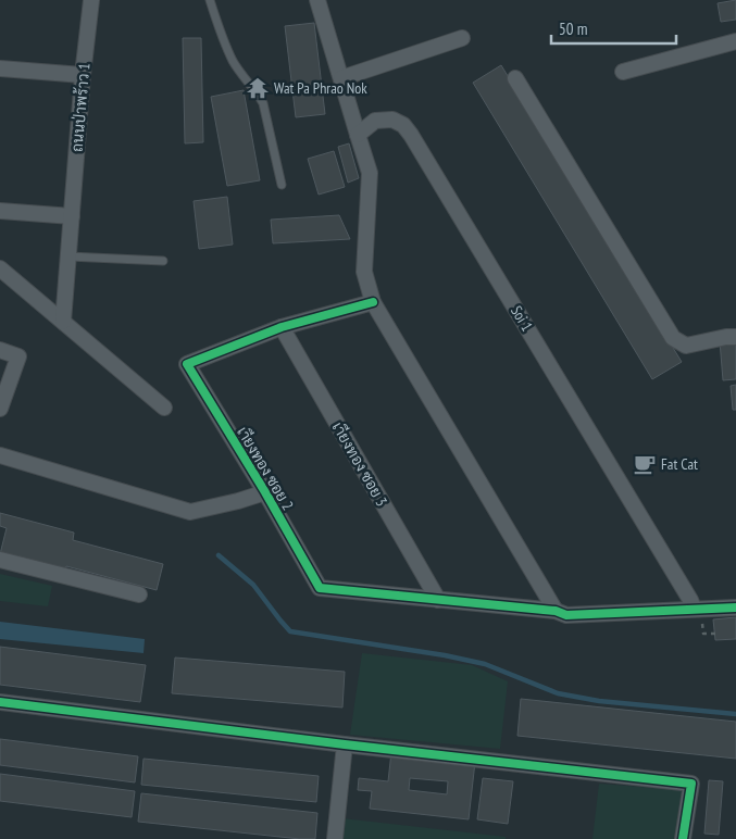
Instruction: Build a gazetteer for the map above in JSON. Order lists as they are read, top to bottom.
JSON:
{
  "streets": {
    "street": [
      "ถนนป่าพร้าว 1",
      "Soi 1",
      "เาียงทอง ซอย 3",
      "เาียงทอง ซอย 2"
    ]
  },
  "crossings": [
    ["เาียงทอง ซอย 3", "เาียงทอง ซอย 2"]
  ],
  "places": {
    "temple": ["Wat Pa Phrao Nok"],
    "cafe": ["Fat Cat"]
  },
  "scale_bar": "50 m"
}
